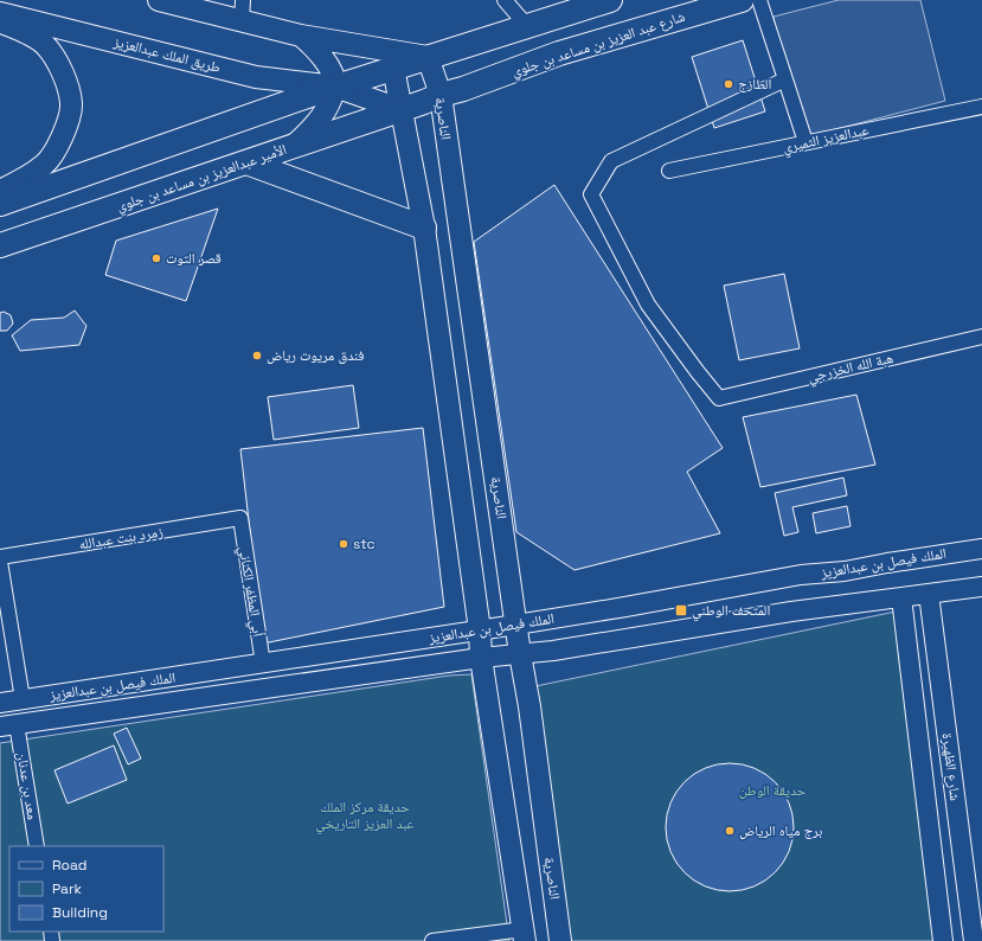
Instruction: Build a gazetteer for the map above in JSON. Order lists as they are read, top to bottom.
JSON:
{
  "streets": {
    "main road": [
      "شارع عبد العزيز بن مساعد بن جلوي",
      "طريق الملك عبدالعزيز",
      "الناصرية",
      "الأمير عبدالعزيز بن مساعد بن جلوي"
    ],
    "street": [
      "عبدالعزيز الثميري",
      "هبة الله الخزرجي",
      "زمرد بنت عبدالله",
      "الملك فيصل بن عبدالعزيز",
      "أبي المظفر الكناني",
      "شارع الظهيرة",
      "معد بن عدنان"
    ]
  },
  "crossings": [
    ["شارع عبد العزيز بن مساعد بن جلوي", "طريق الملك عبدالعزيز"],
    ["شارع عبد العزيز بن مساعد بن جلوي", "الناصرية"],
    ["شارع عبد العزيز بن مساعد بن جلوي", "الأمير عبدالعزيز بن مساعد بن جلوي"],
    ["طريق الملك عبدالعزيز", "الأمير عبدالعزيز بن مساعد بن جلوي"],
    ["الناصرية", "الملك فيصل بن عبدالعزيز"],
    ["زمرد بنت عبدالله", "أبي المظفر الكناني"],
    ["الملك فيصل بن عبدالعزيز", "أبي المظفر الكناني"],
    ["الملك فيصل بن عبدالعزيز", "شارع الظهيرة"],
    ["الملك فيصل بن عبدالعزيز", "معد بن عدنان"]
  ],
  "parks": ["حديقة الوطن", "حديقة مركز الملك عبد العزيز التاريخي"],
  "places": {
    "other": [
      "الطازج",
      "قصر التوت",
      "فندق مريوت رياض",
      "stc",
      "برج مياه الرياض"
    ],
    "transit": ["المتحف الوطني"]
  },
  "legend": ["Road", "Park", "Building"]
}
